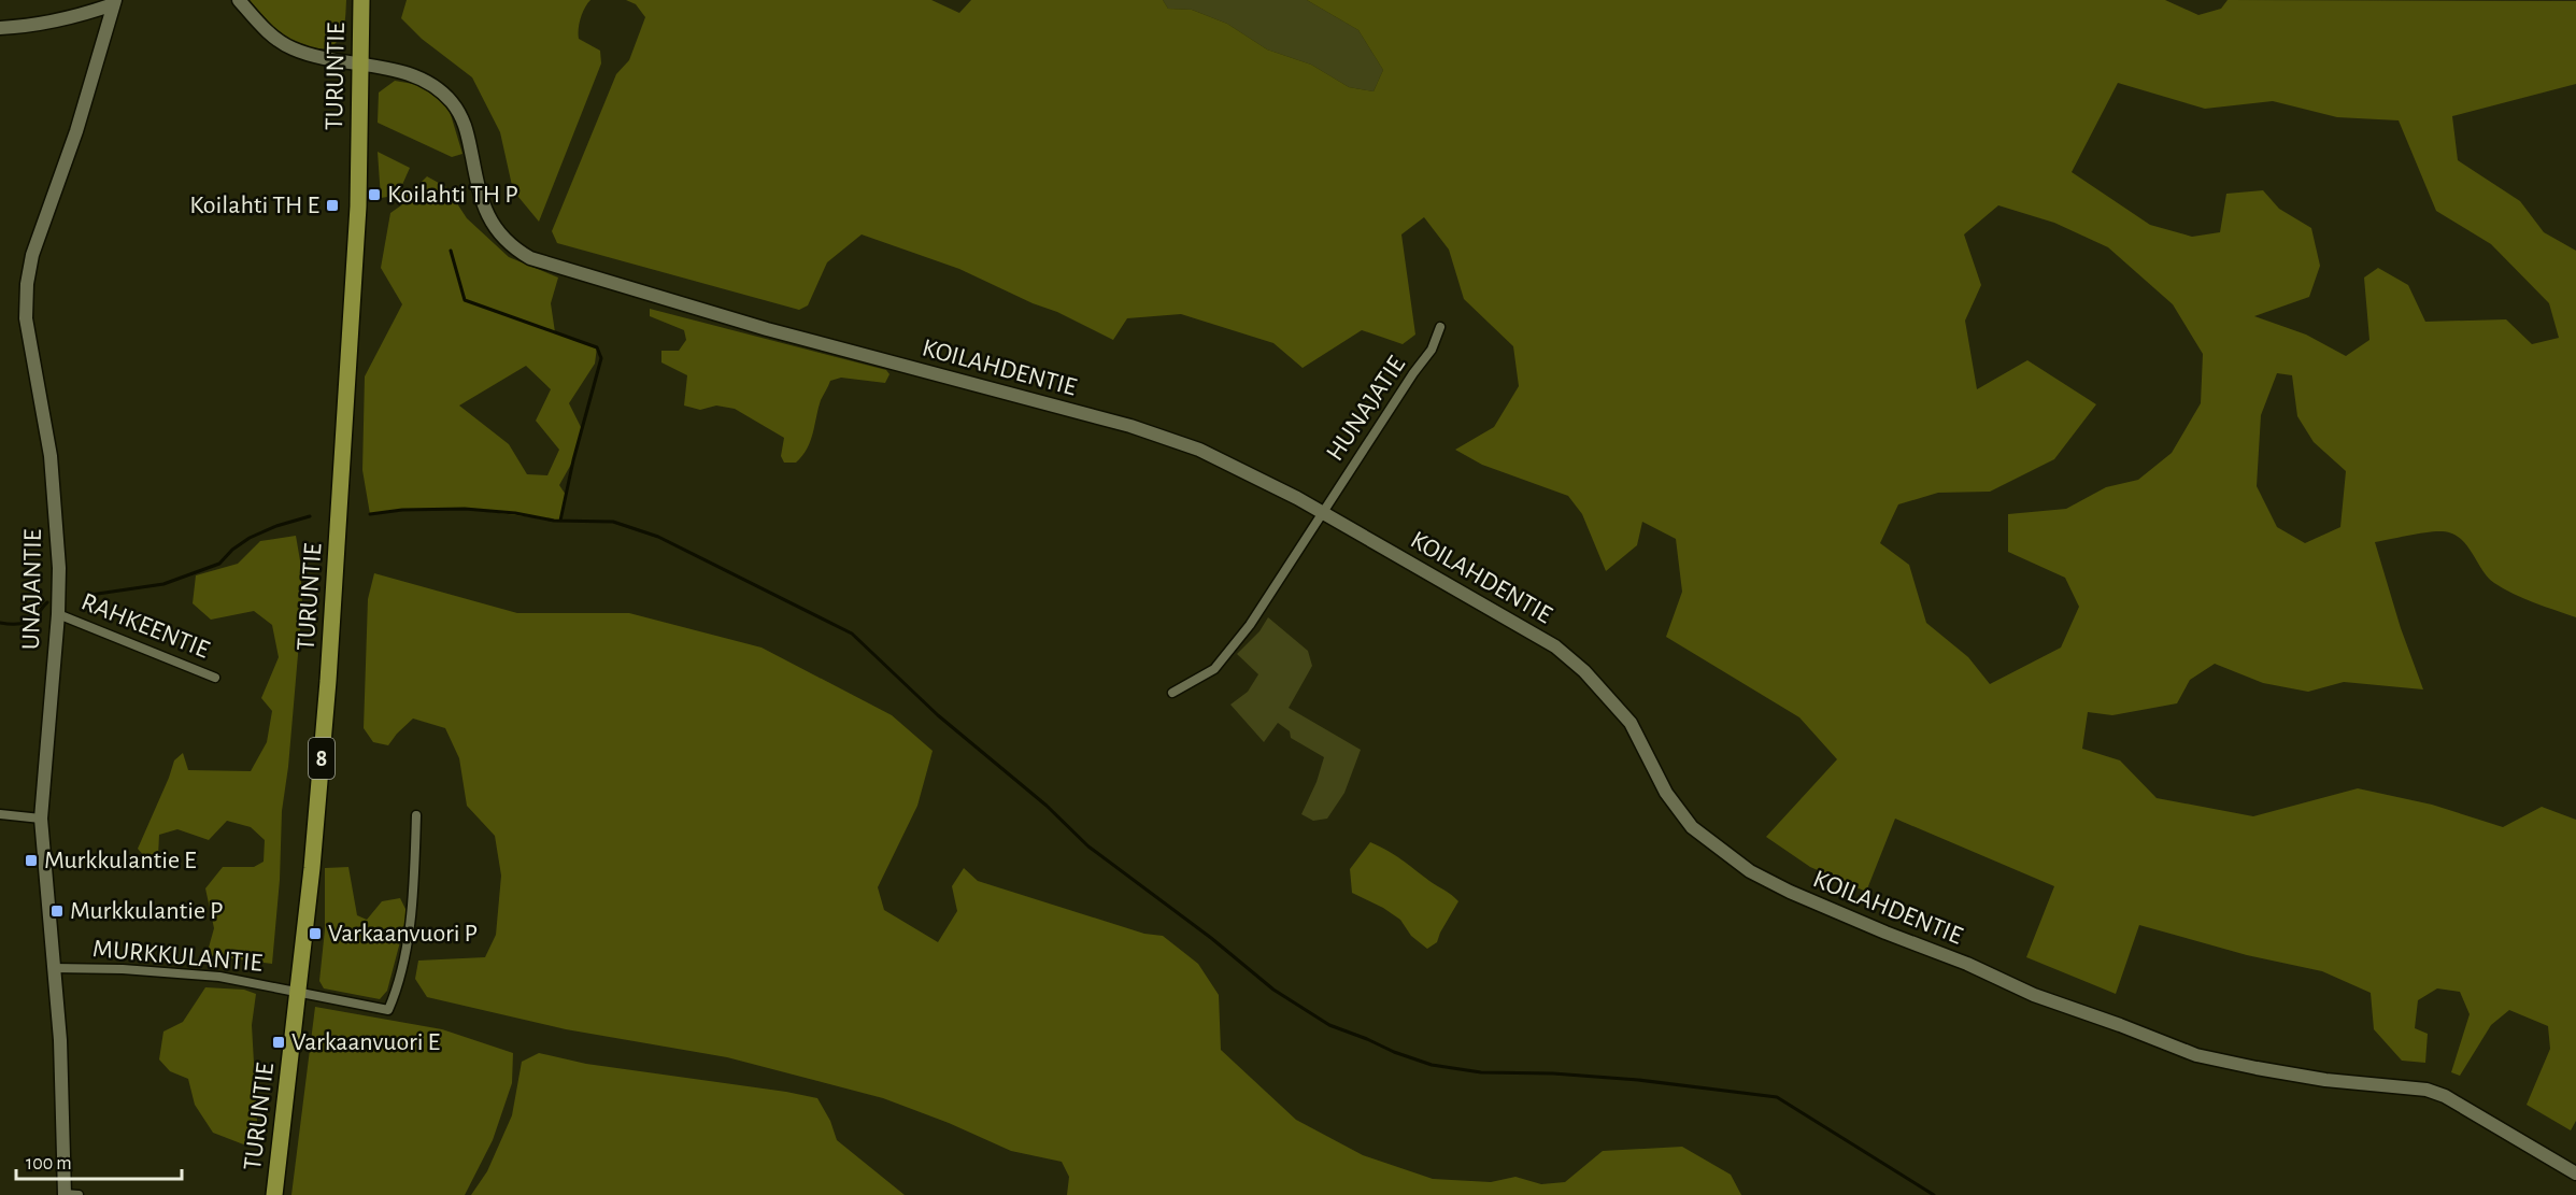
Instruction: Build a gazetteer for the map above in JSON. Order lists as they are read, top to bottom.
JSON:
{
  "streets": {
    "highway": ["TURUNTIE", "8"],
    "street": [
      "KOILAHDENTIE",
      "HUNAJATIE",
      "UNAJANTIE",
      "RAHKEENTIE",
      "MURKKULANTIE"
    ]
  },
  "crossings": [
    ["TURUNTIE", "KOILAHDENTIE"],
    ["TURUNTIE", "MURKKULANTIE"],
    ["KOILAHDENTIE", "HUNAJATIE"],
    ["UNAJANTIE", "RAHKEENTIE"],
    ["UNAJANTIE", "MURKKULANTIE"]
  ],
  "places": {
    "transit": [
      "Koilahti TH P",
      "Koilahti TH E",
      "Murkkulantie E",
      "Murkkulantie P",
      "Varkaanvuori P",
      "Varkaanvuori E"
    ]
  },
  "scale_bar": "100 m"
}
